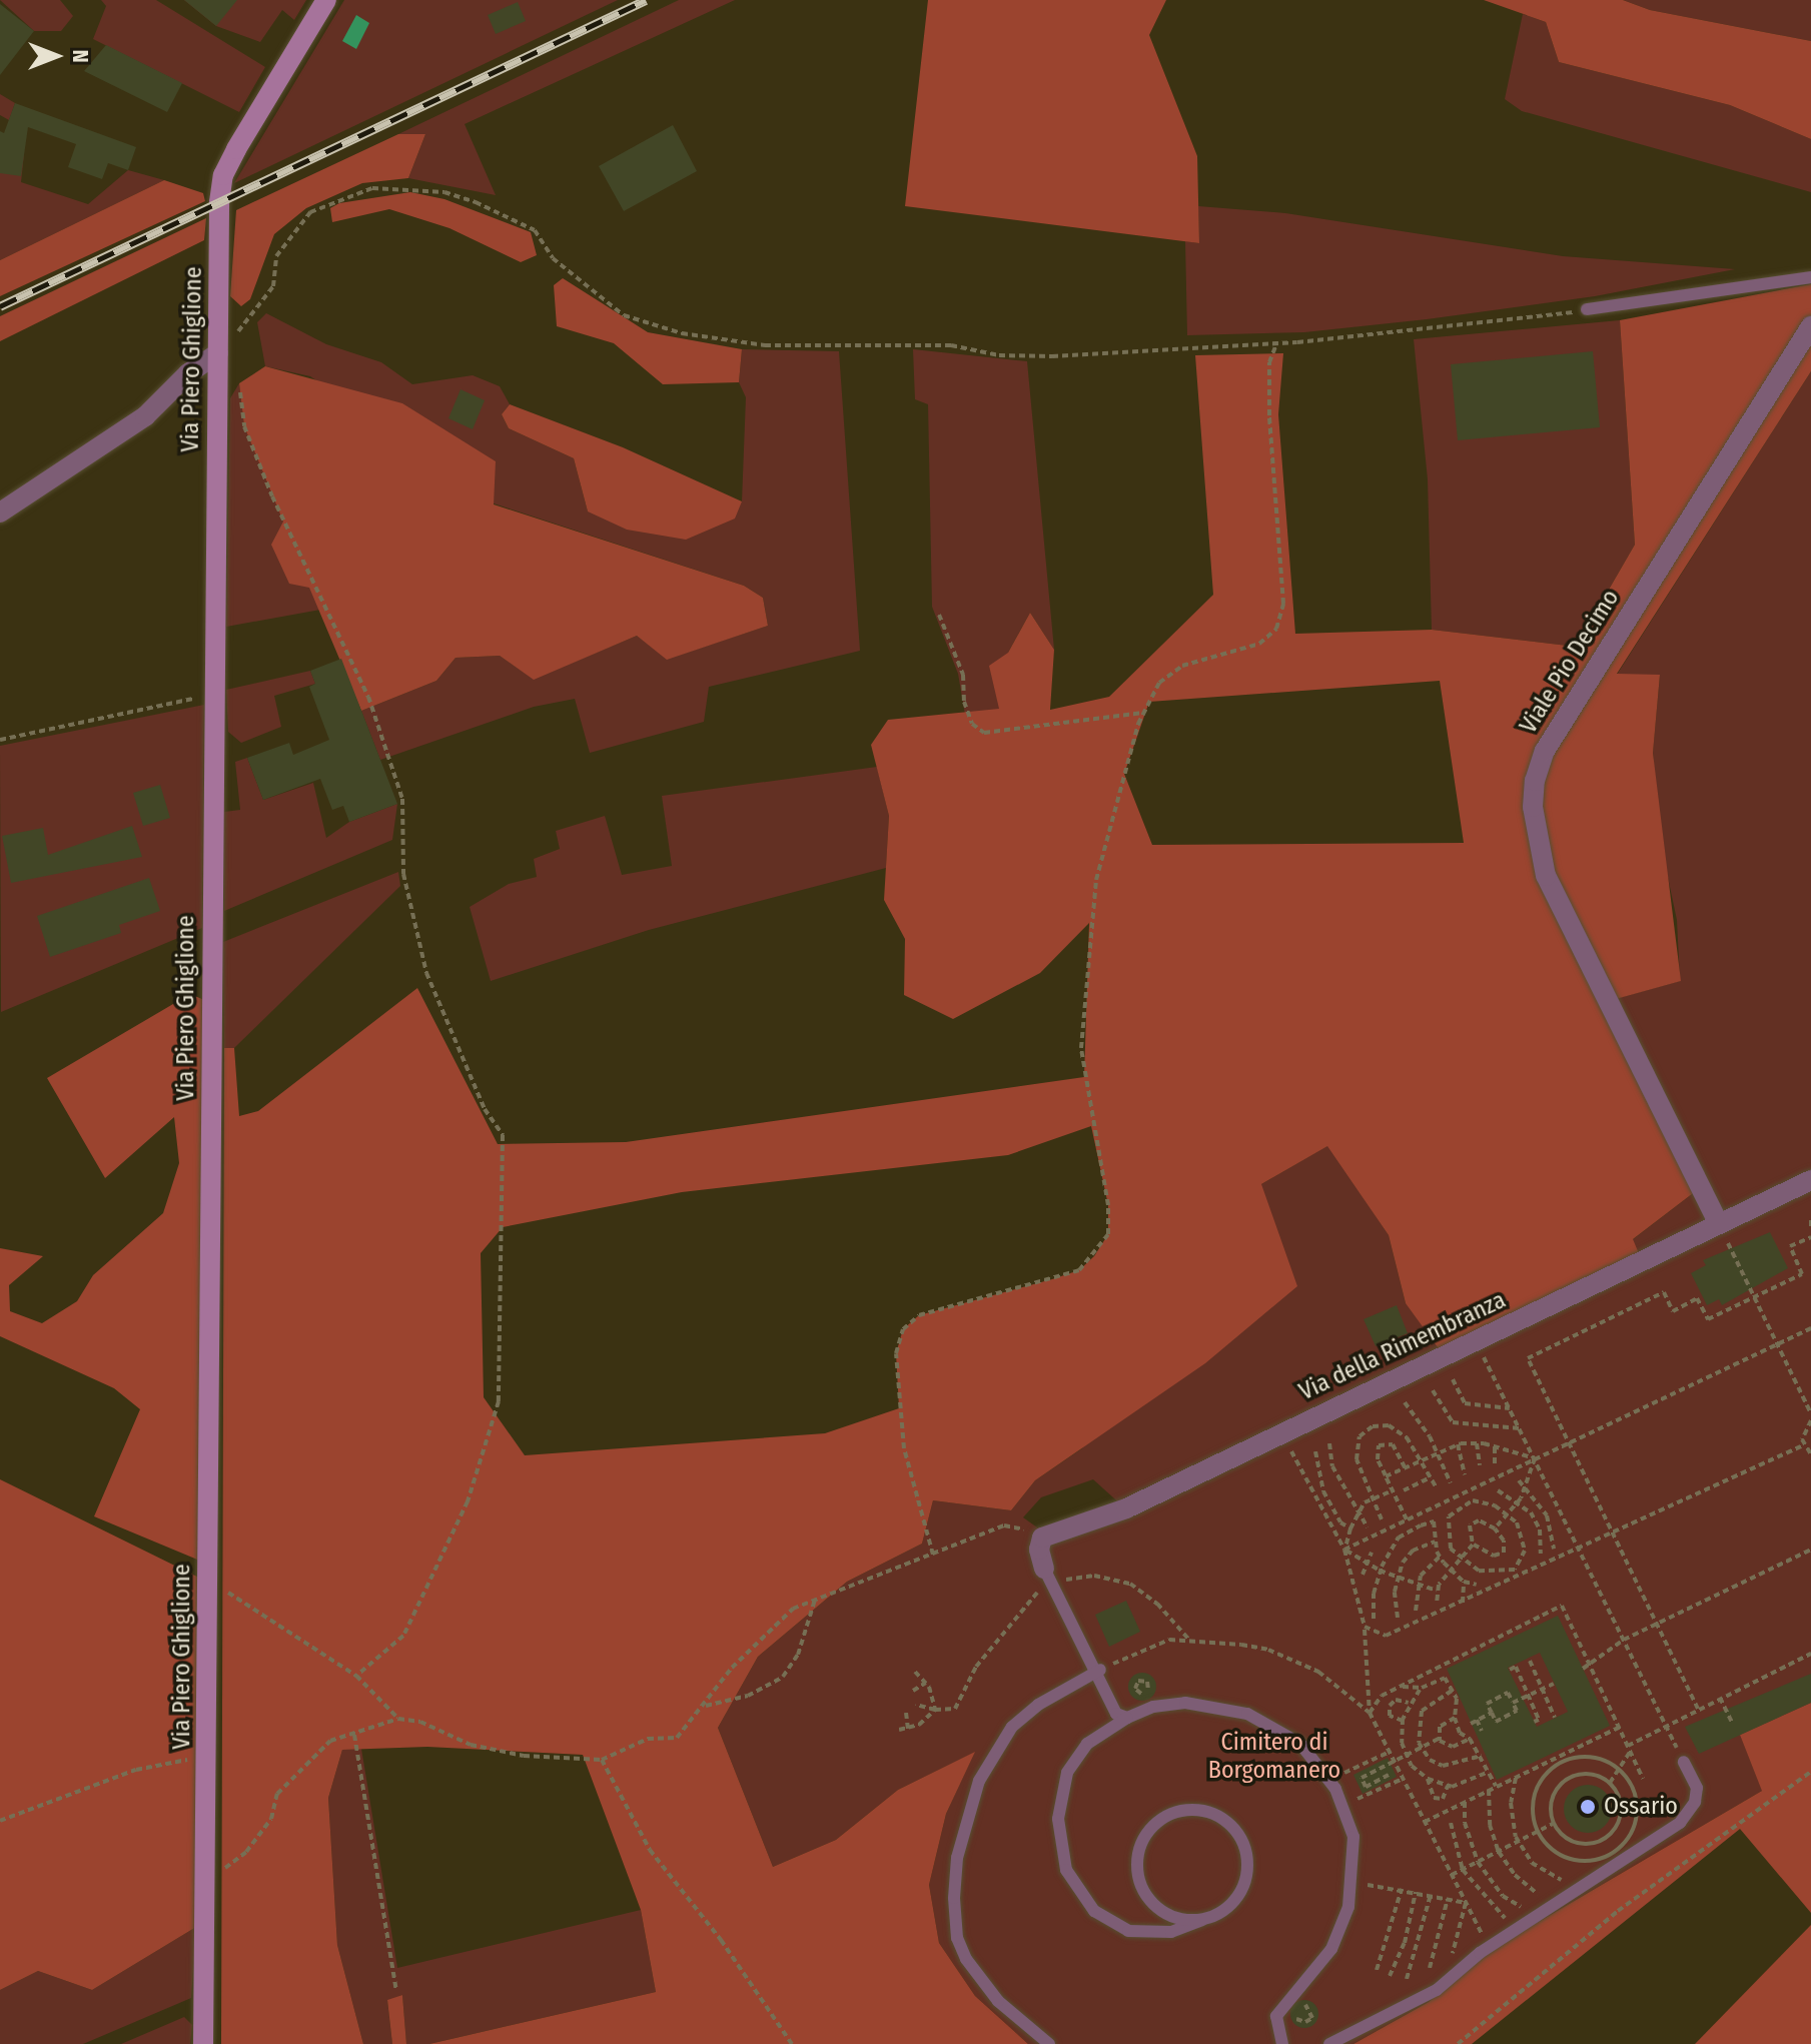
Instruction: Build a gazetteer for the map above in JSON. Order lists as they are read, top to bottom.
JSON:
{
  "streets": {
    "street": ["Via Piero Ghiglione", "Viale Pio Decimo", "Via della Rimembranza"]
  },
  "crossings": [
    ["Viale Pio Decimo", "Via della Rimembranza"]
  ],
  "parks": ["Cimitero di Borgomanero"],
  "places": ["Ossario"],
  "north": "right"
}
